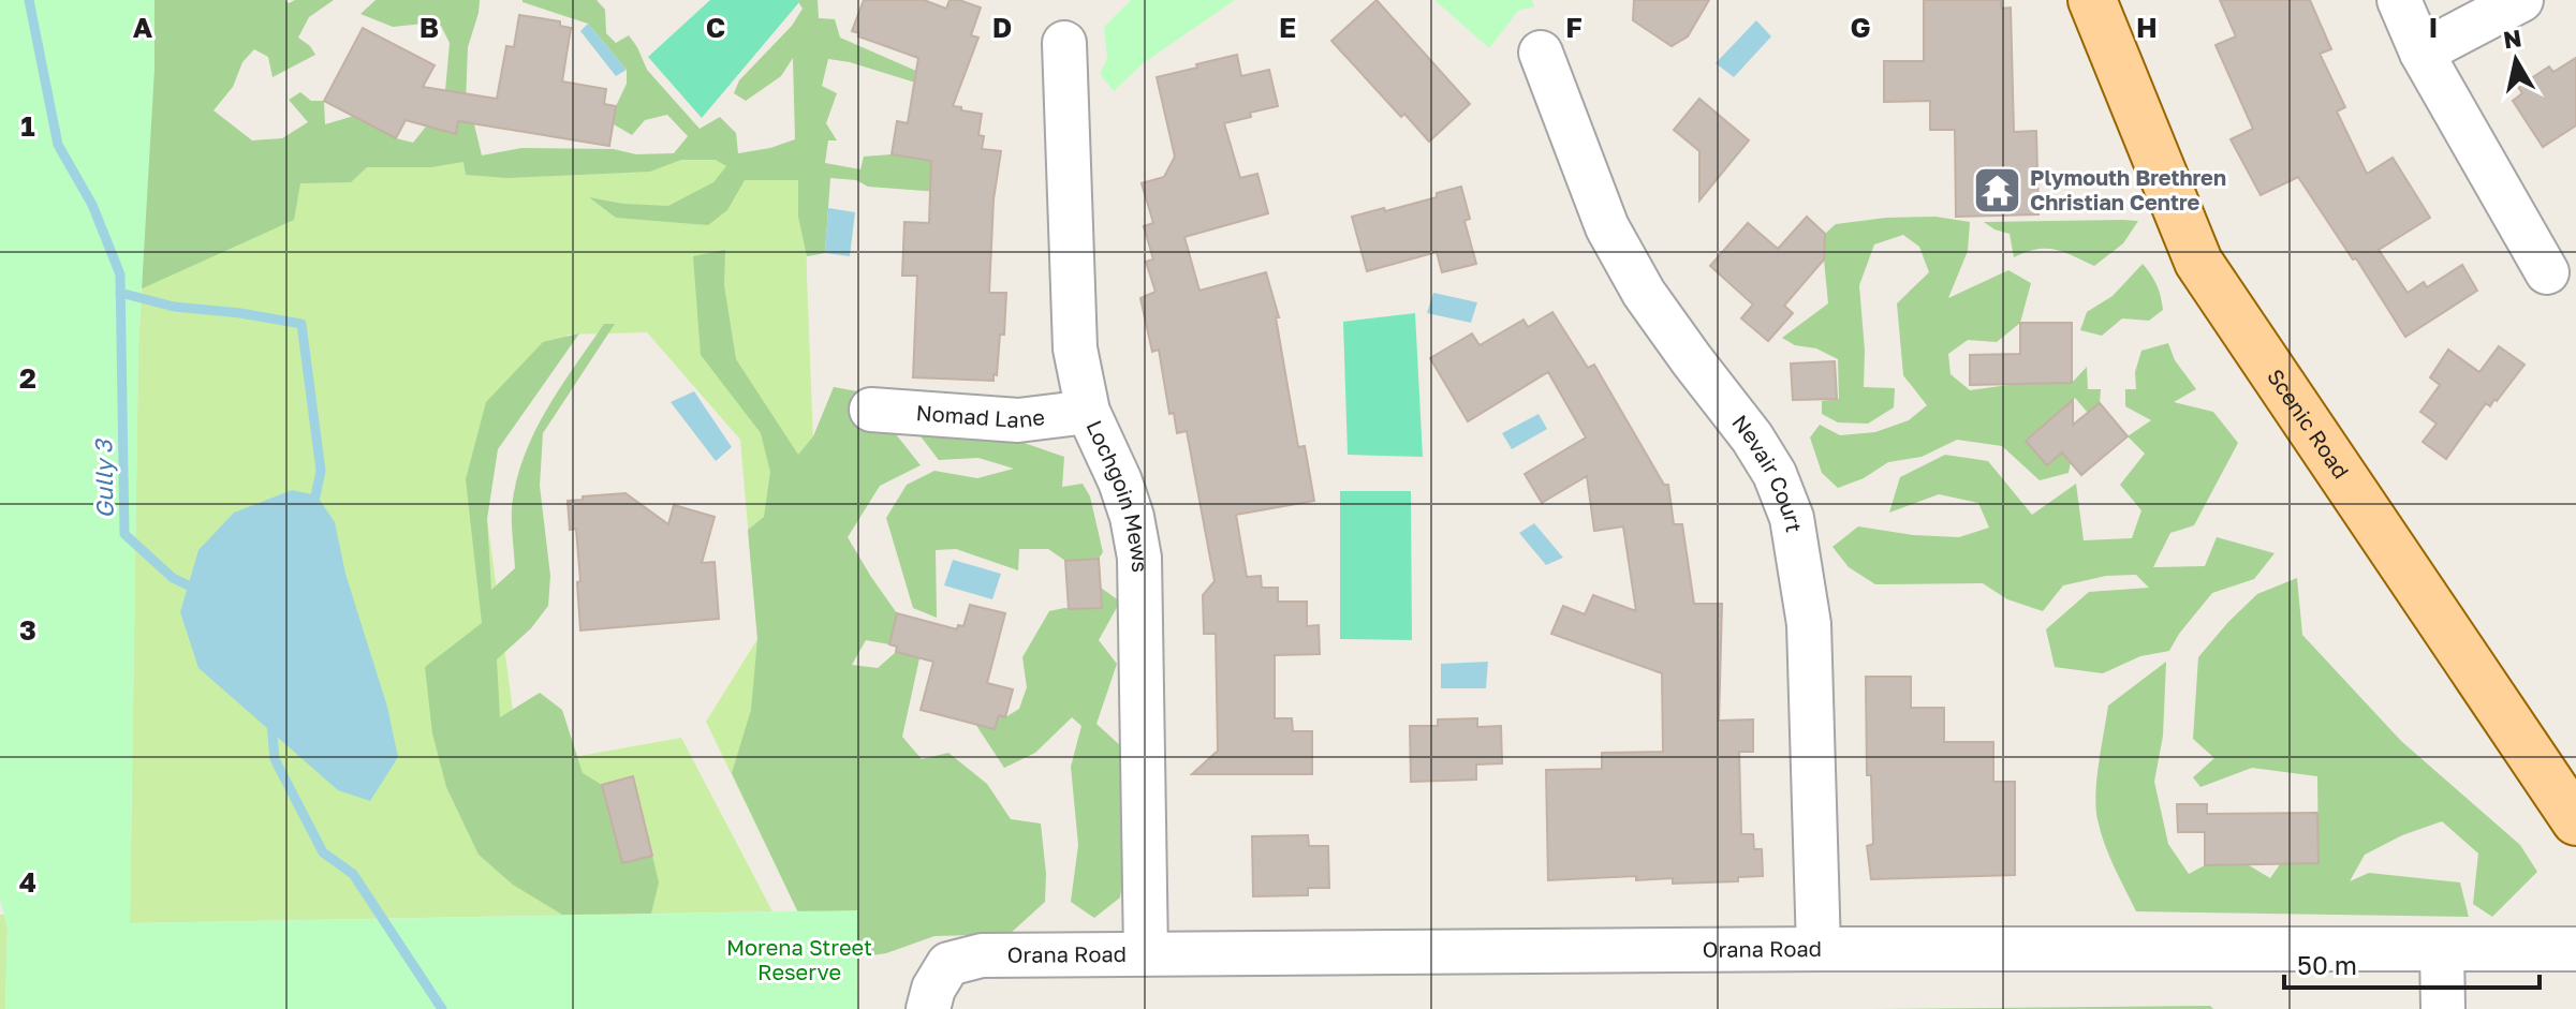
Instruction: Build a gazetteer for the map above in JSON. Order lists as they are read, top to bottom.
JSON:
{
  "streets": {
    "main road": ["Scenic Road"],
    "street": [
      "Nomad Lane",
      "Nevair Court",
      "Lochgoin Mews",
      "Orana Road"
    ]
  },
  "crossings": [
    ["Nomad Lane", "Lochgoin Mews"],
    ["Nevair Court", "Orana Road"],
    ["Lochgoin Mews", "Orana Road"]
  ],
  "water": ["Gully 3"],
  "parks": ["Morena Street Reserve"],
  "places": {
    "temple": ["Plymouth Brethren Christian Centre"]
  },
  "scale_bar": "50 m",
  "north": "top",
  "grid": {
    "columns": [
      "A",
      "B",
      "C",
      "D",
      "E",
      "F",
      "G",
      "H",
      "I"
    ],
    "rows": [
      "1",
      "2",
      "3",
      "4"
    ]
  }
}
